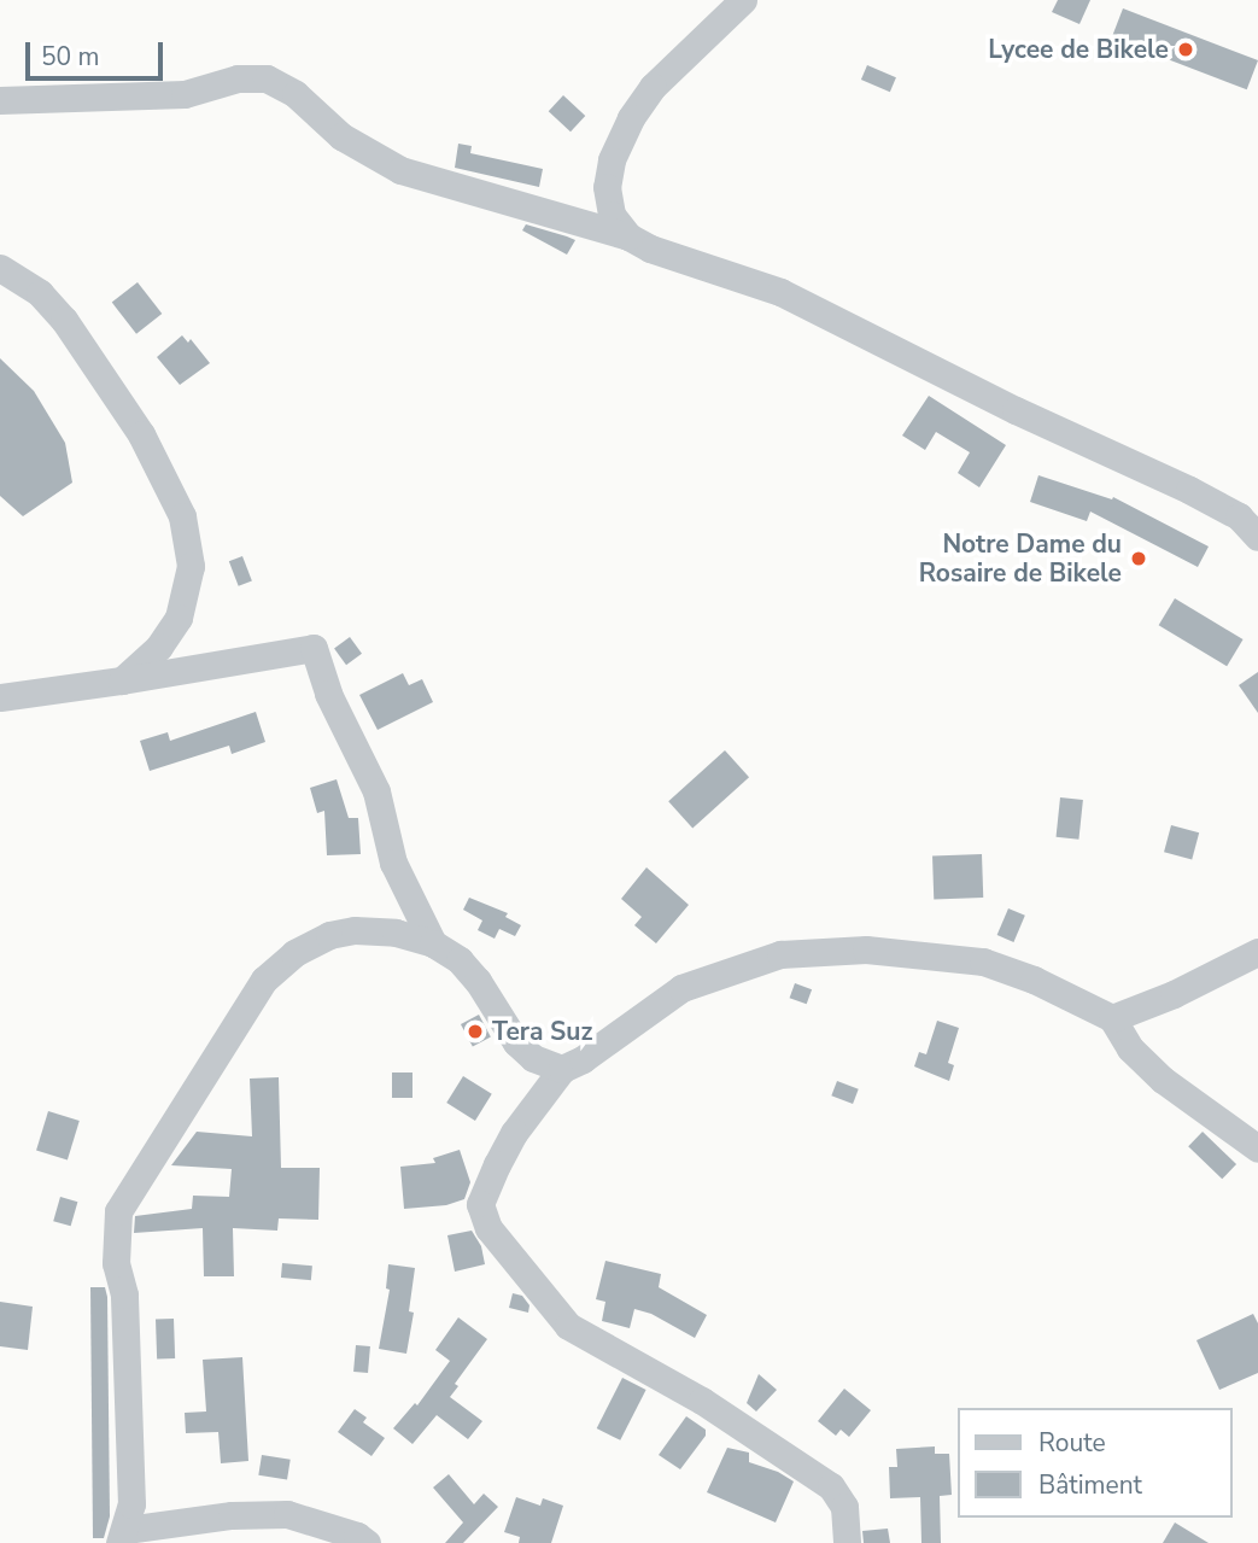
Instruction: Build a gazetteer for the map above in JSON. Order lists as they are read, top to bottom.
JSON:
{
  "places": ["Lycee de Bikele", "Notre Dame du Rosaire de Bikele", "Tera Suz"],
  "legend": ["Route", "Bâtiment"],
  "scale_bar": "50 m"
}
